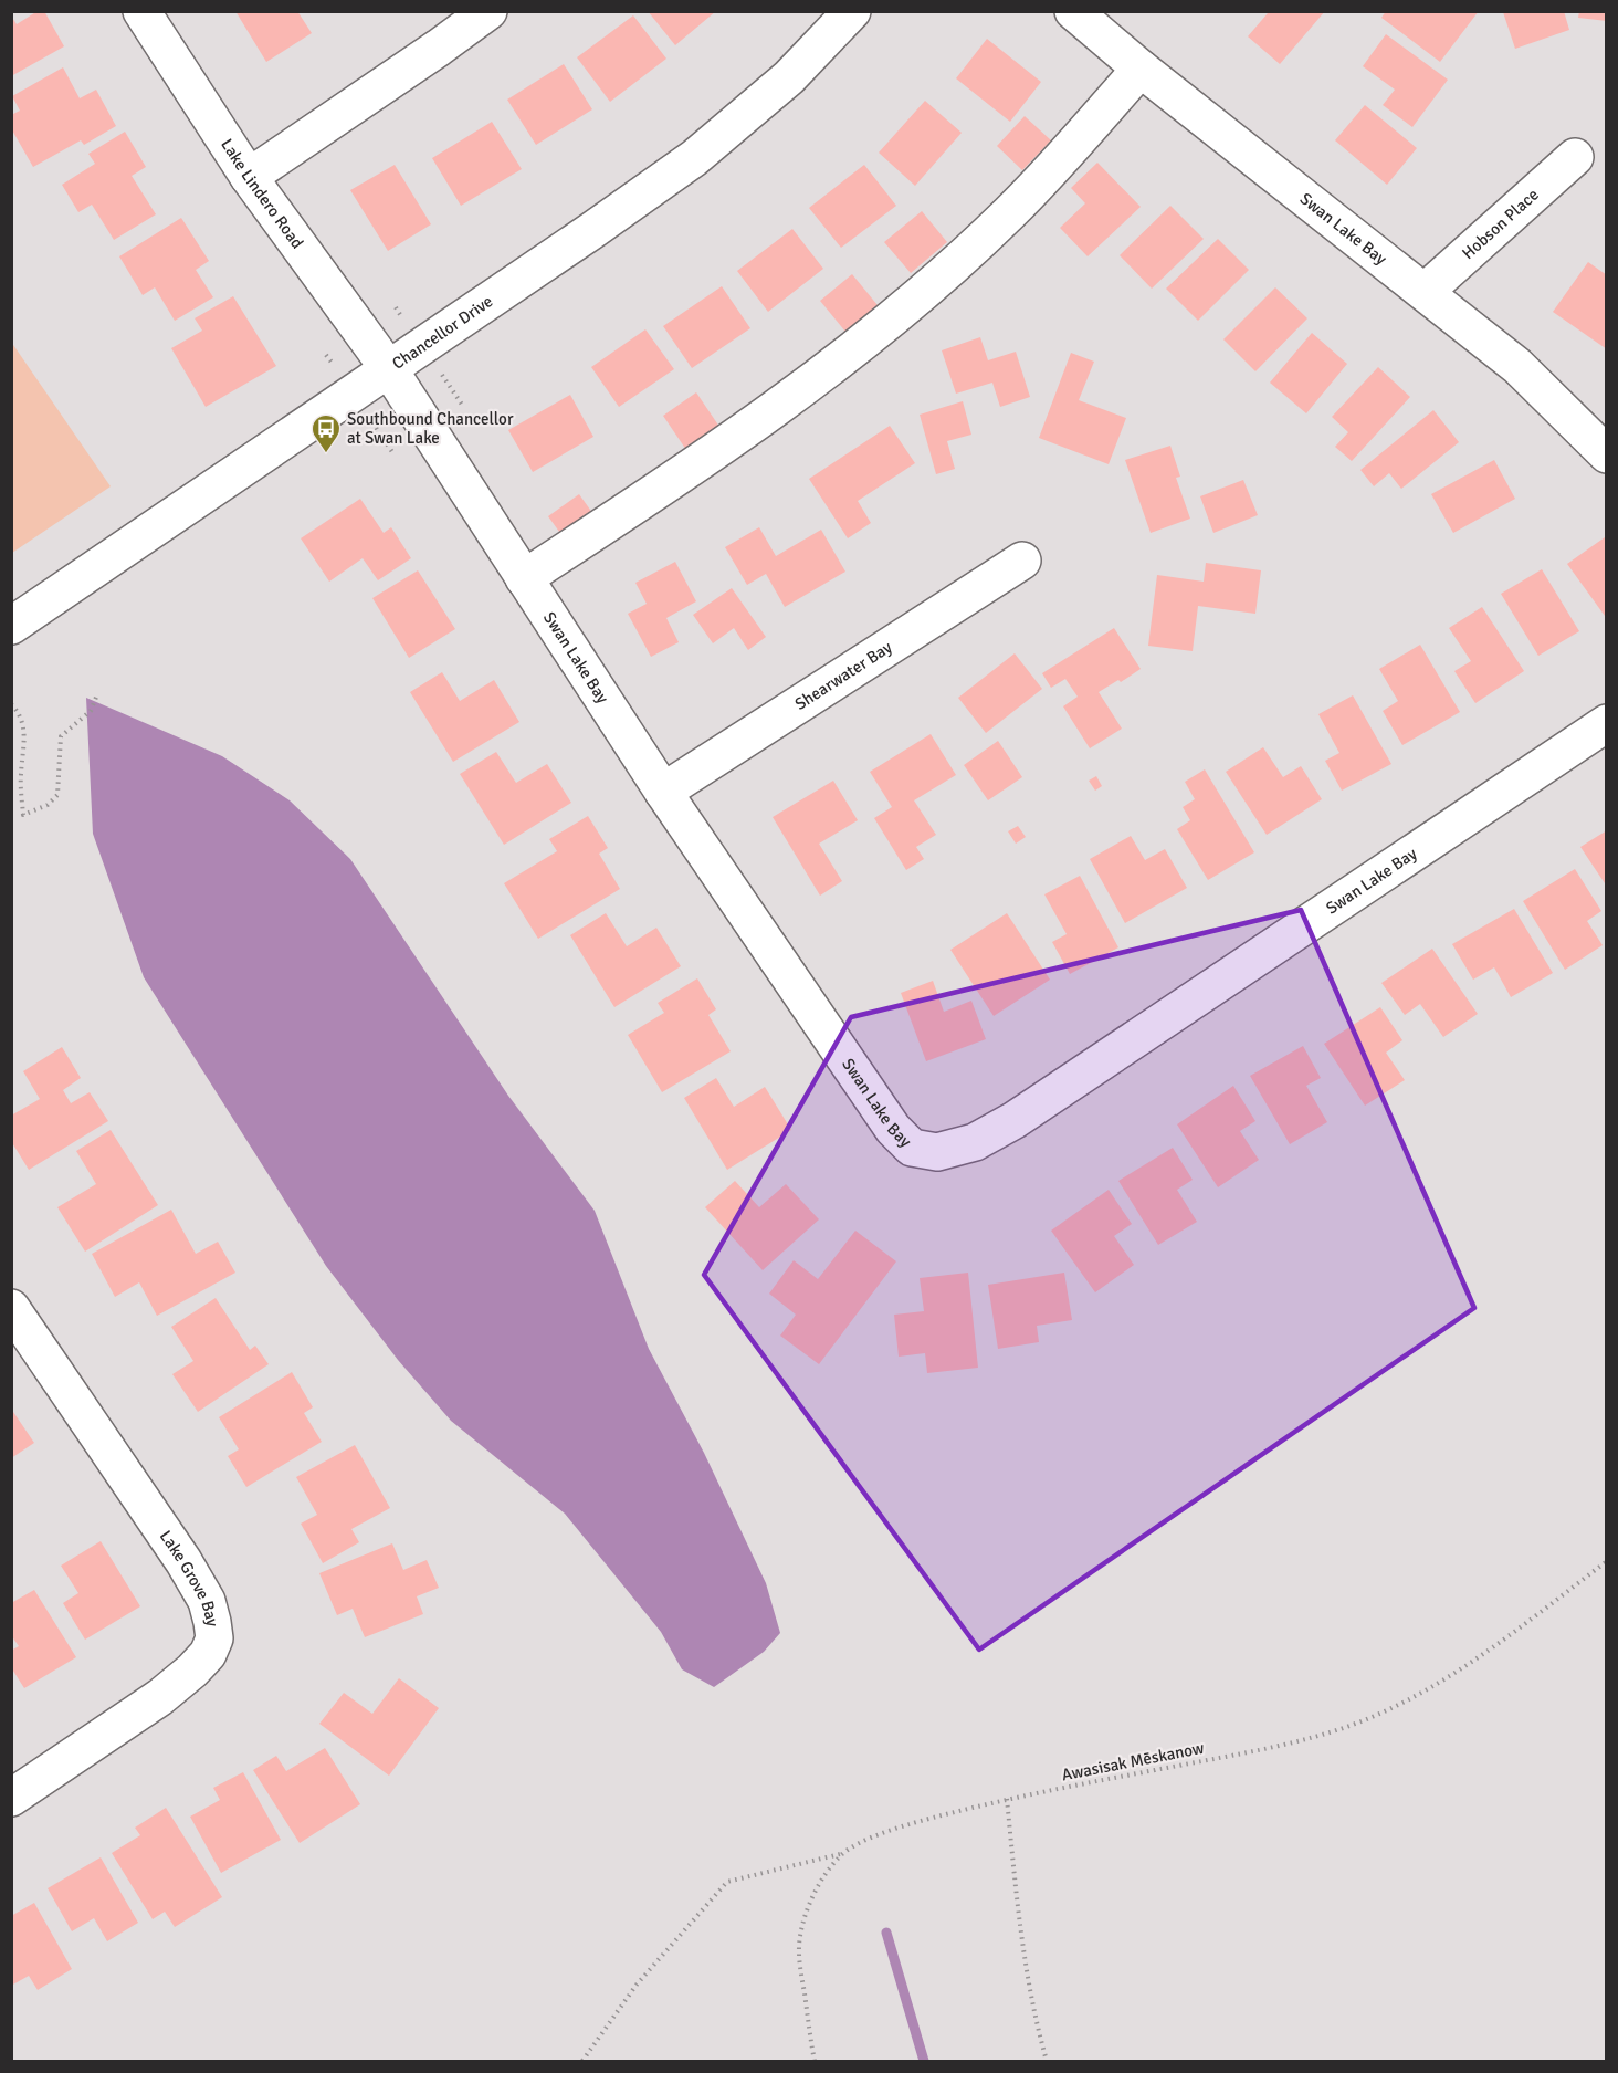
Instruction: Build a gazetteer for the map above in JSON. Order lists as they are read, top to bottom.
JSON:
{
  "streets": {
    "street": [
      "Lake Lindero Road",
      "Hobson Place",
      "Swan Lake Bay",
      "Chancellor Drive",
      "Shearwater Bay",
      "Lake Grove Bay"
    ],
    "path": ["Awasisak Mēskanow"]
  },
  "crossings": [
    ["Lake Lindero Road", "Swan Lake Bay"],
    ["Lake Lindero Road", "Chancellor Drive"],
    ["Hobson Place", "Swan Lake Bay"],
    ["Swan Lake Bay", "Chancellor Drive"],
    ["Swan Lake Bay", "Shearwater Bay"]
  ],
  "places": {
    "bus stop": ["Southbound Chancellor at Swan Lake"]
  }
}
